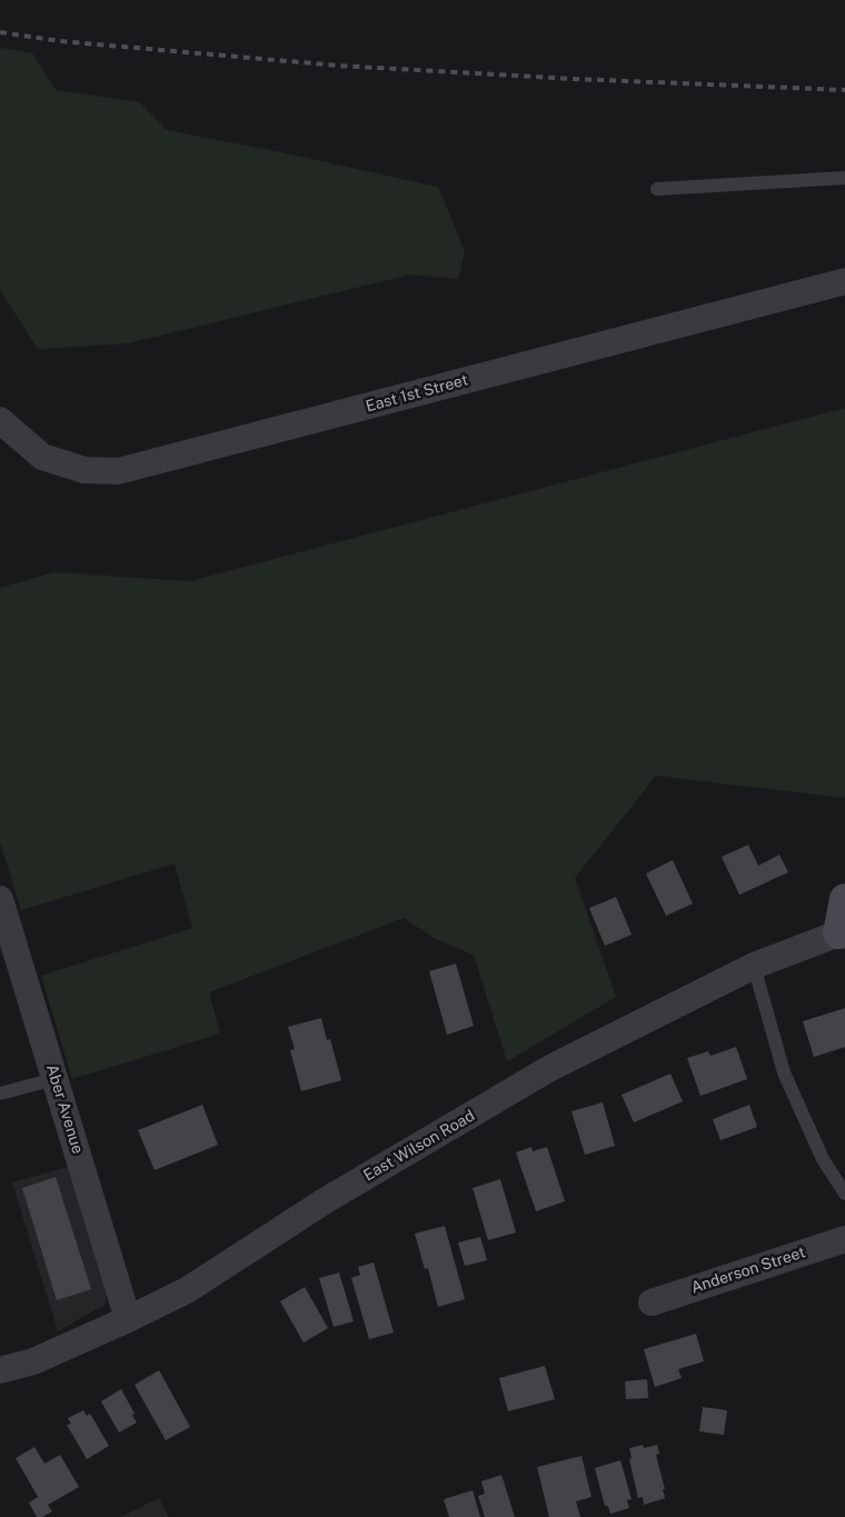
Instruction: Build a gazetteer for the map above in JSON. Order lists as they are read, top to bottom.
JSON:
{
  "streets": {
    "street": [
      "East 1st Street",
      "Aber Avenue",
      "East Wilson Road",
      "Anderson Street"
    ]
  },
  "crossings": [
    ["Aber Avenue", "East Wilson Road"]
  ]
}
